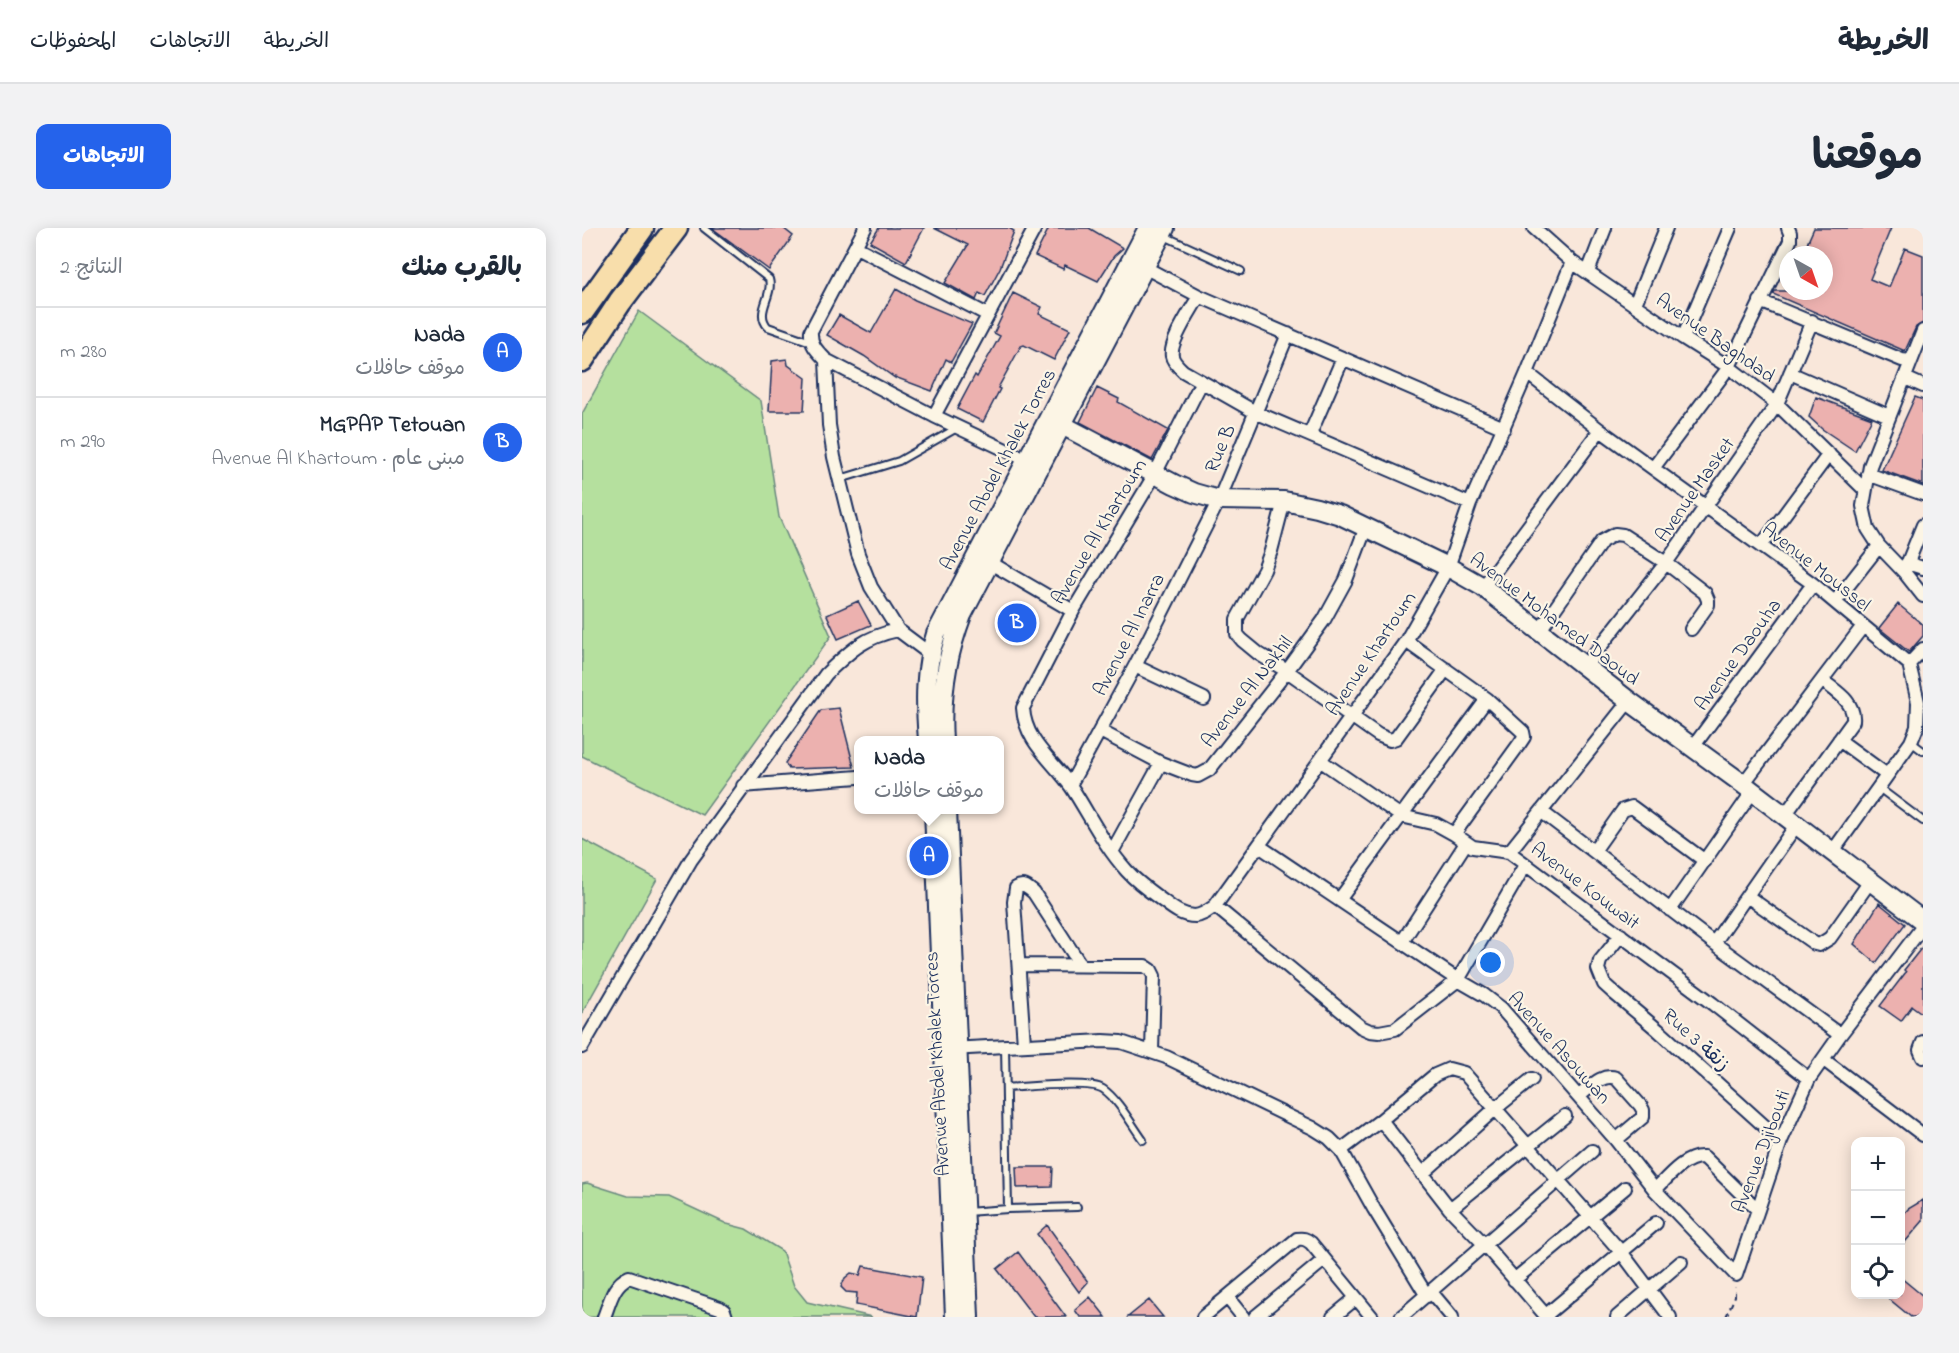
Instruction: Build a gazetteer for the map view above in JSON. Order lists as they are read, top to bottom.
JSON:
{
  "streets": {
    "main road": ["Avenue Abdel Khalek Torres", "Avenue Mohamed Daoud"],
    "street": [
      "Avenue Baghdad",
      "Rue B",
      "Avenue Masket",
      "Avenue Al Khartoum",
      "Avenue Moussel",
      "Avenue Al Inarra",
      "Avenue Khartoum",
      "Avenue Daouha",
      "Avenue Al Nakhil",
      "Avenue Kouwait",
      "Rue 3 زنقة",
      "Avenue Asouwan",
      "Avenue Djibouti"
    ]
  },
  "crossings": [
    ["Avenue Baghdad", "Avenue Masket"],
    ["Avenue Baghdad", "Avenue Khartoum"],
    ["Rue B", "Avenue Mohamed Daoud"],
    ["Rue B", "Avenue Al Inarra"],
    ["Avenue Abdel Khalek Torres", "Avenue Mohamed Daoud"],
    ["Avenue Masket", "Avenue Moussel"],
    ["Avenue Masket", "Avenue Mohamed Daoud"],
    ["Avenue Al Khartoum", "Avenue Mohamed Daoud"],
    ["Avenue Al Khartoum", "Avenue Al Inarra"],
    ["Avenue Moussel", "Avenue Khartoum"],
    ["Avenue Moussel", "Avenue Daouha"],
    ["Avenue Mohamed Daoud", "Avenue Al Inarra"],
    ["Avenue Mohamed Daoud", "Avenue Khartoum"],
    ["Avenue Mohamed Daoud", "Avenue Daouha"],
    ["Avenue Mohamed Daoud", "Avenue Al Nakhil"],
    ["Avenue Mohamed Daoud", "Avenue Djibouti"],
    ["Avenue Al Inarra", "Avenue Al Nakhil"],
    ["Avenue Khartoum", "Avenue Kouwait"],
    ["Avenue Khartoum", "Avenue Asouwan"],
    ["Avenue Kouwait", "Rue 3 زنقة"],
    ["Avenue Kouwait", "Avenue Djibouti"],
    ["Rue 3 زنقة", "Avenue Djibouti"],
    ["Avenue Asouwan", "Avenue Djibouti"]
  ],
  "north": "bottom right",
  "page": {
    "header": "الخريطة",
    "nav": ["الخريطة", "الاتجاهات", "المحفوظات"],
    "title": "موقعنا",
    "buttons": "الاتجاهات",
    "heading": ["بالقرب منك", "النتائج: 2"],
    "list": [
      {
        "mark": "A",
        "name": "Nada",
        "note": "موقف حافلات",
        "value": "280 m"
      },
      {
        "mark": "B",
        "name": "MGPAP Tetouan",
        "note": "مبنى عام · Avenue Al Khartoum",
        "value": "290 m"
      }
    ],
    "pins": ["B", "A"],
    "popup": ["Nada", "موقف حافلات"],
    "map_buttons": ["+", "−"]
  }
}
